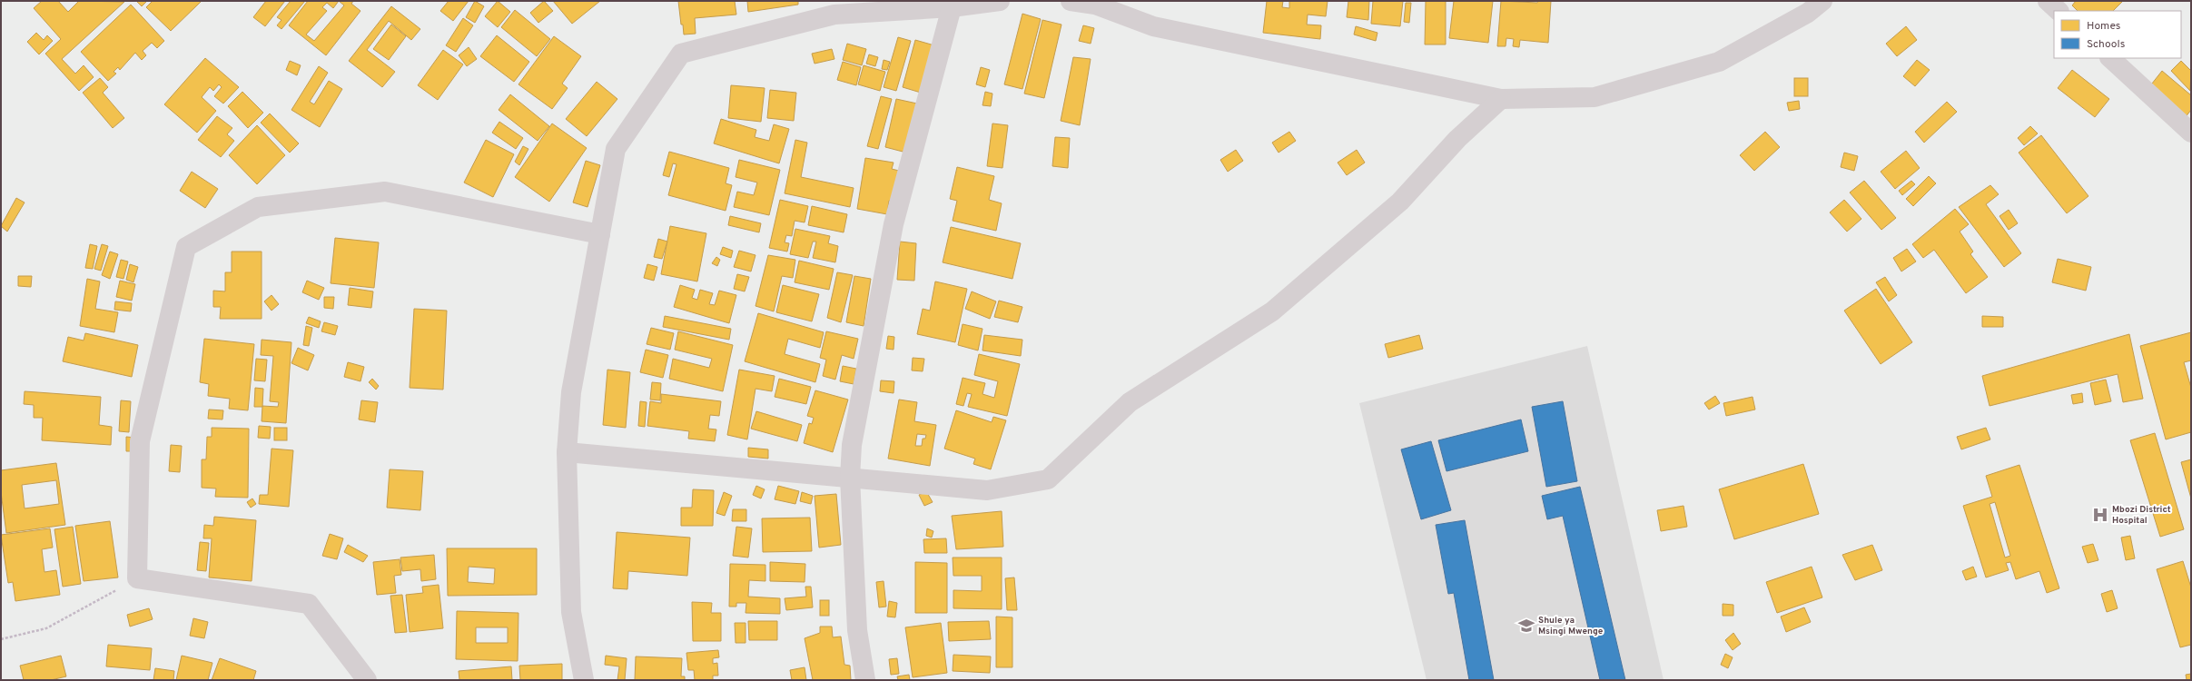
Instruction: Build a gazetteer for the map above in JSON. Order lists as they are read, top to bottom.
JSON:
{
  "places": {
    "hospital": ["Mbozi District Hospital"],
    "school or university": ["Shule ya Msingi Mwenge"]
  },
  "legend": ["Homes", "Schools"]
}
